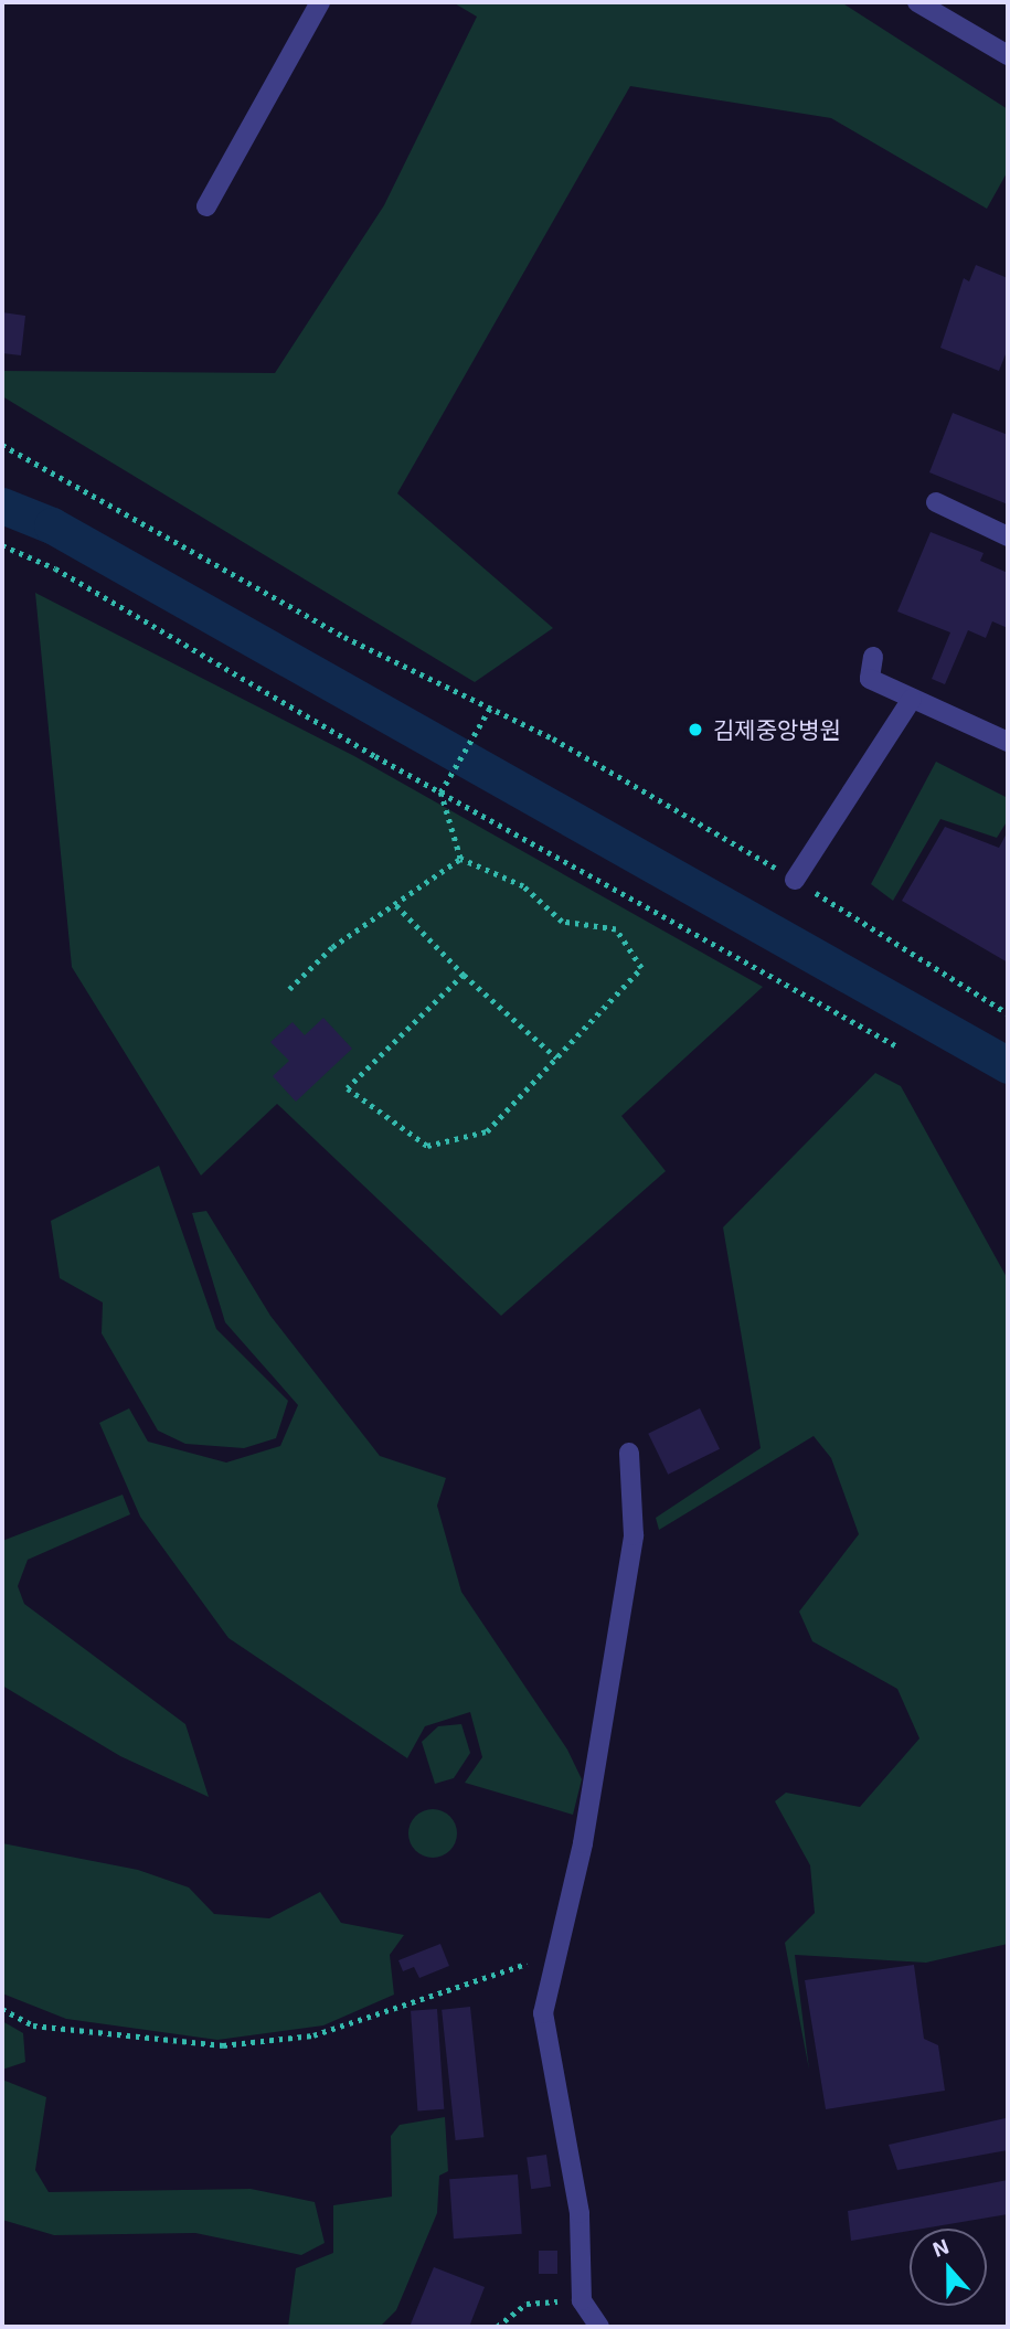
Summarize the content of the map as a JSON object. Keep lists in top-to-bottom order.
{
  "places": ["김제중앙병원"],
  "north": "top"
}
